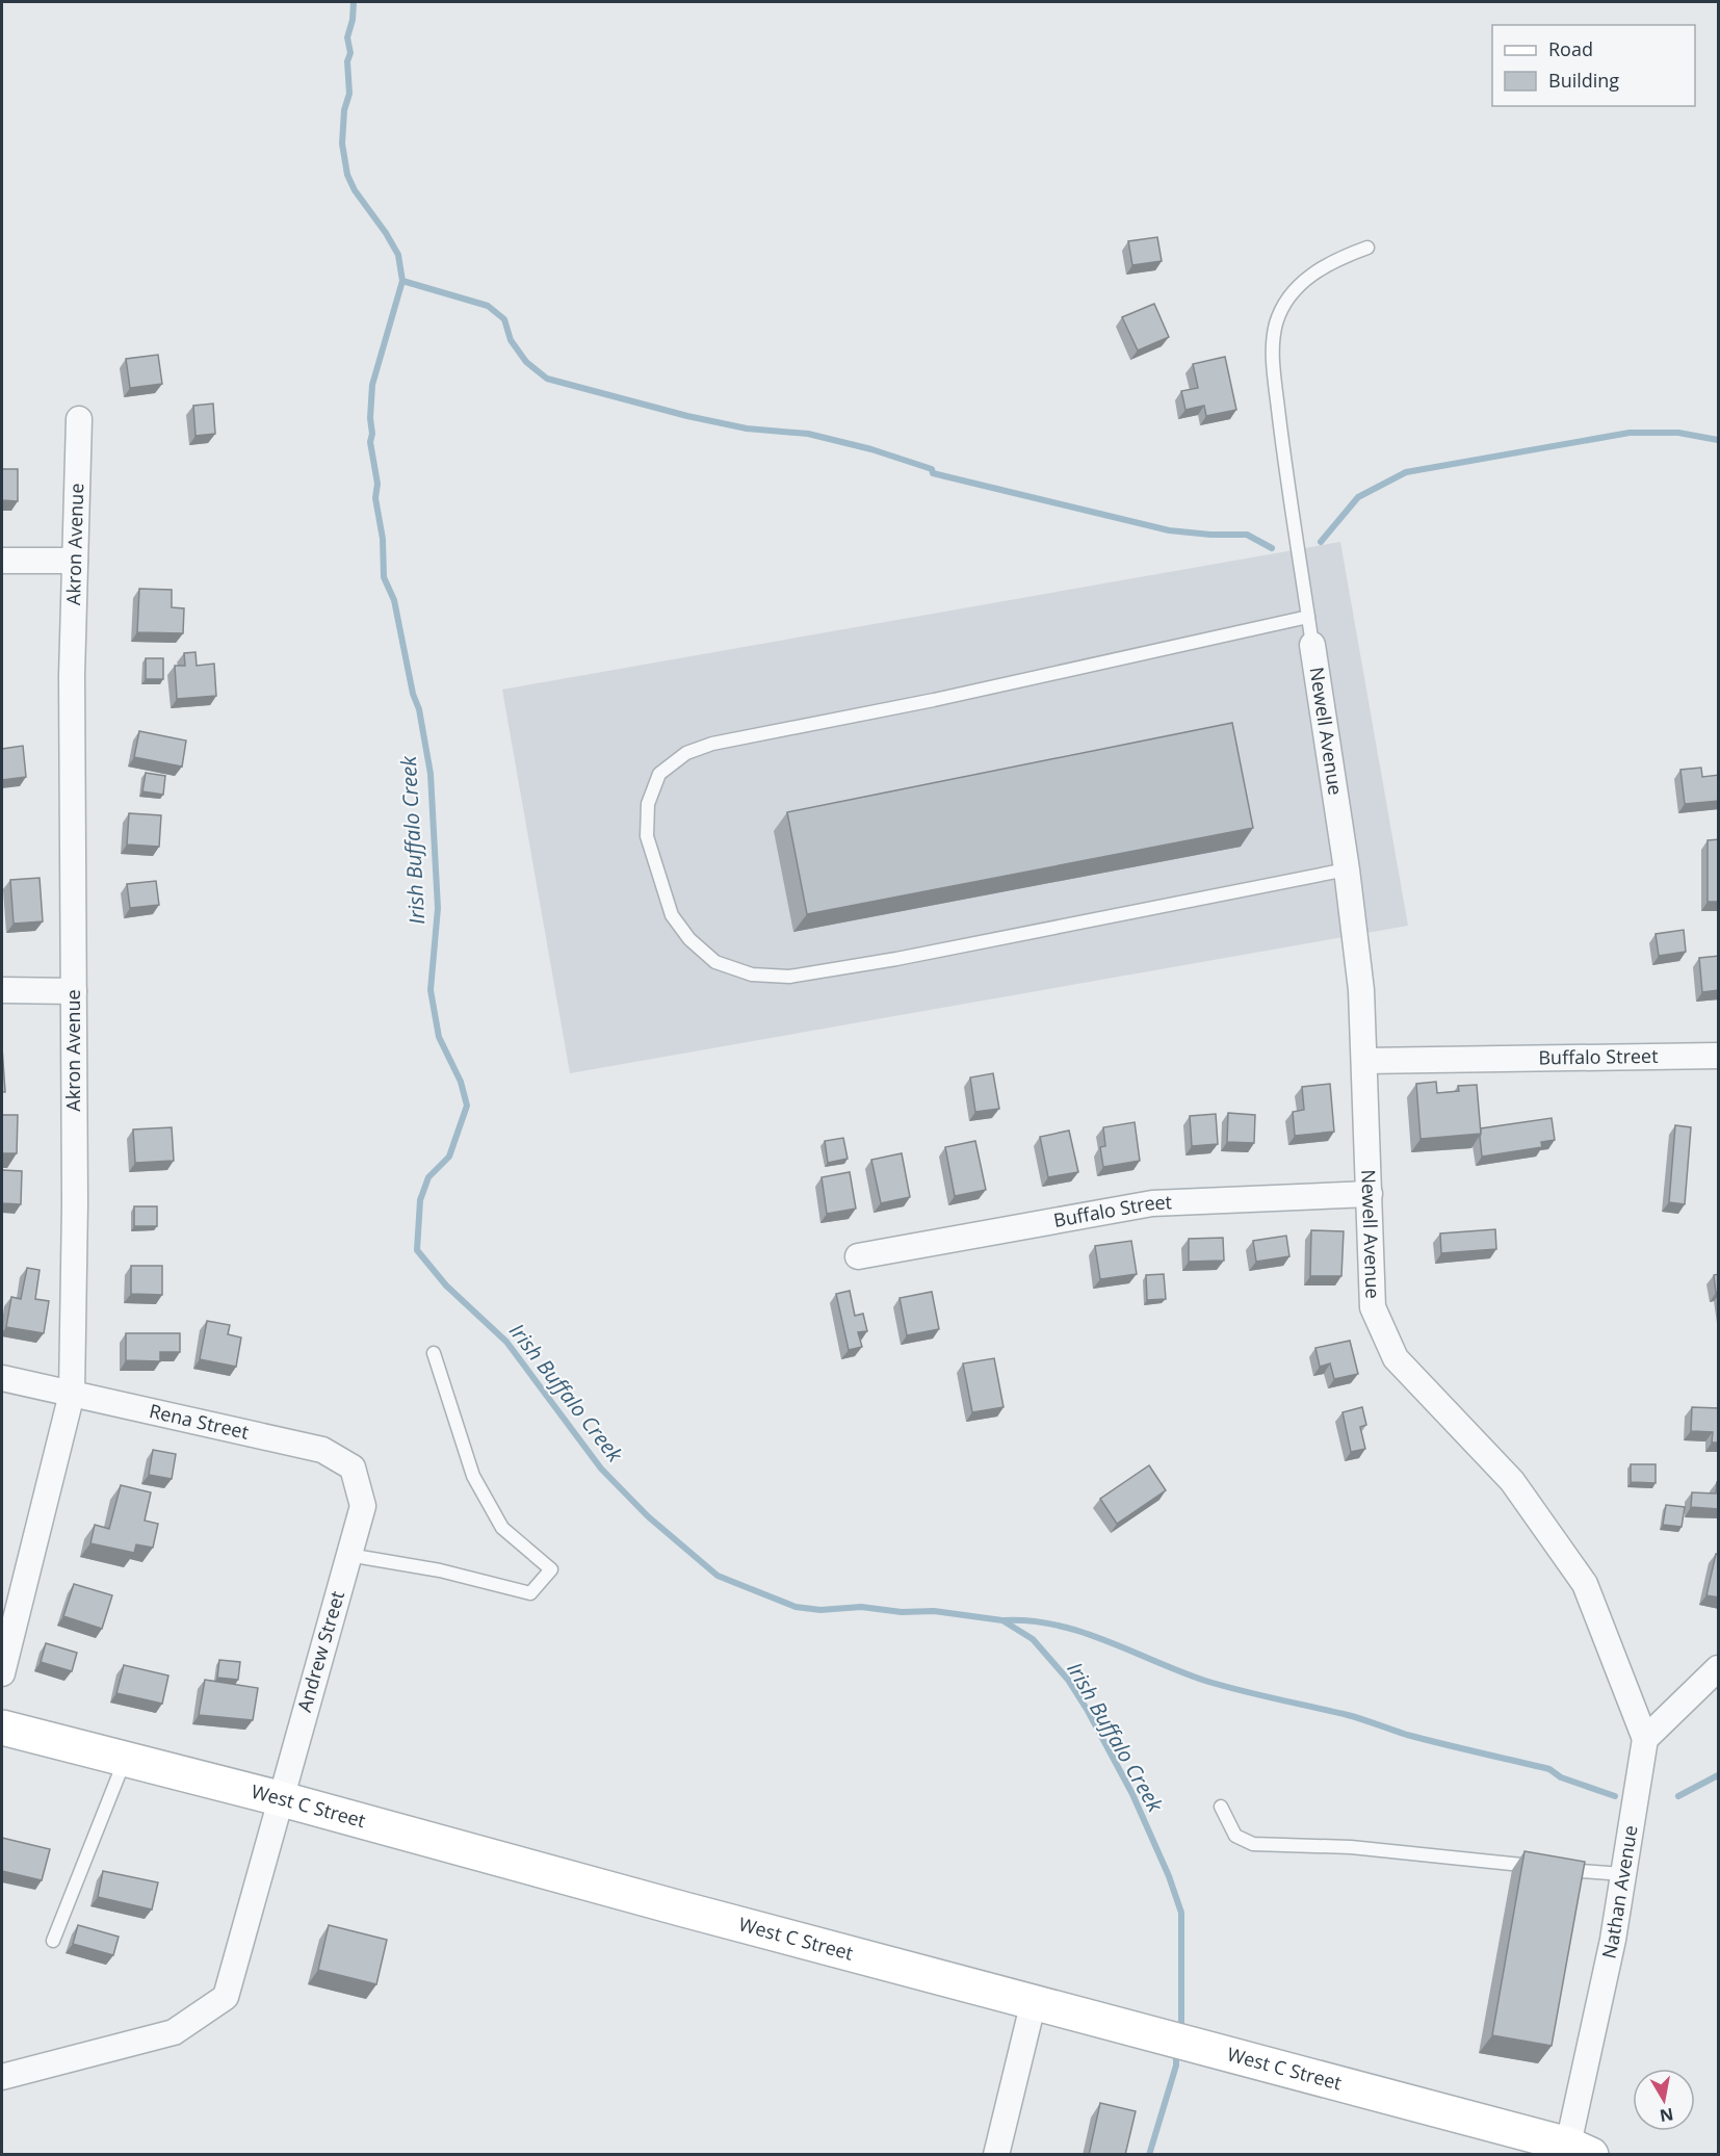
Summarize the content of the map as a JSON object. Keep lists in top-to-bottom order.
{
  "streets": {
    "main road": ["West C Street"],
    "street": [
      "Akron Avenue",
      "Newell Avenue",
      "Buffalo Street",
      "Rena Street",
      "Andrew Street",
      "Nathan Avenue"
    ]
  },
  "crossings": [
    ["Akron Avenue", "Rena Street"],
    ["Newell Avenue", "Buffalo Street"],
    ["Newell Avenue", "Nathan Avenue"],
    ["Rena Street", "Andrew Street"],
    ["Andrew Street", "West C Street"],
    ["West C Street", "Nathan Avenue"]
  ],
  "water": ["Irish Buffalo Creek"],
  "legend": ["Road", "Building"],
  "north": "bottom"
}
